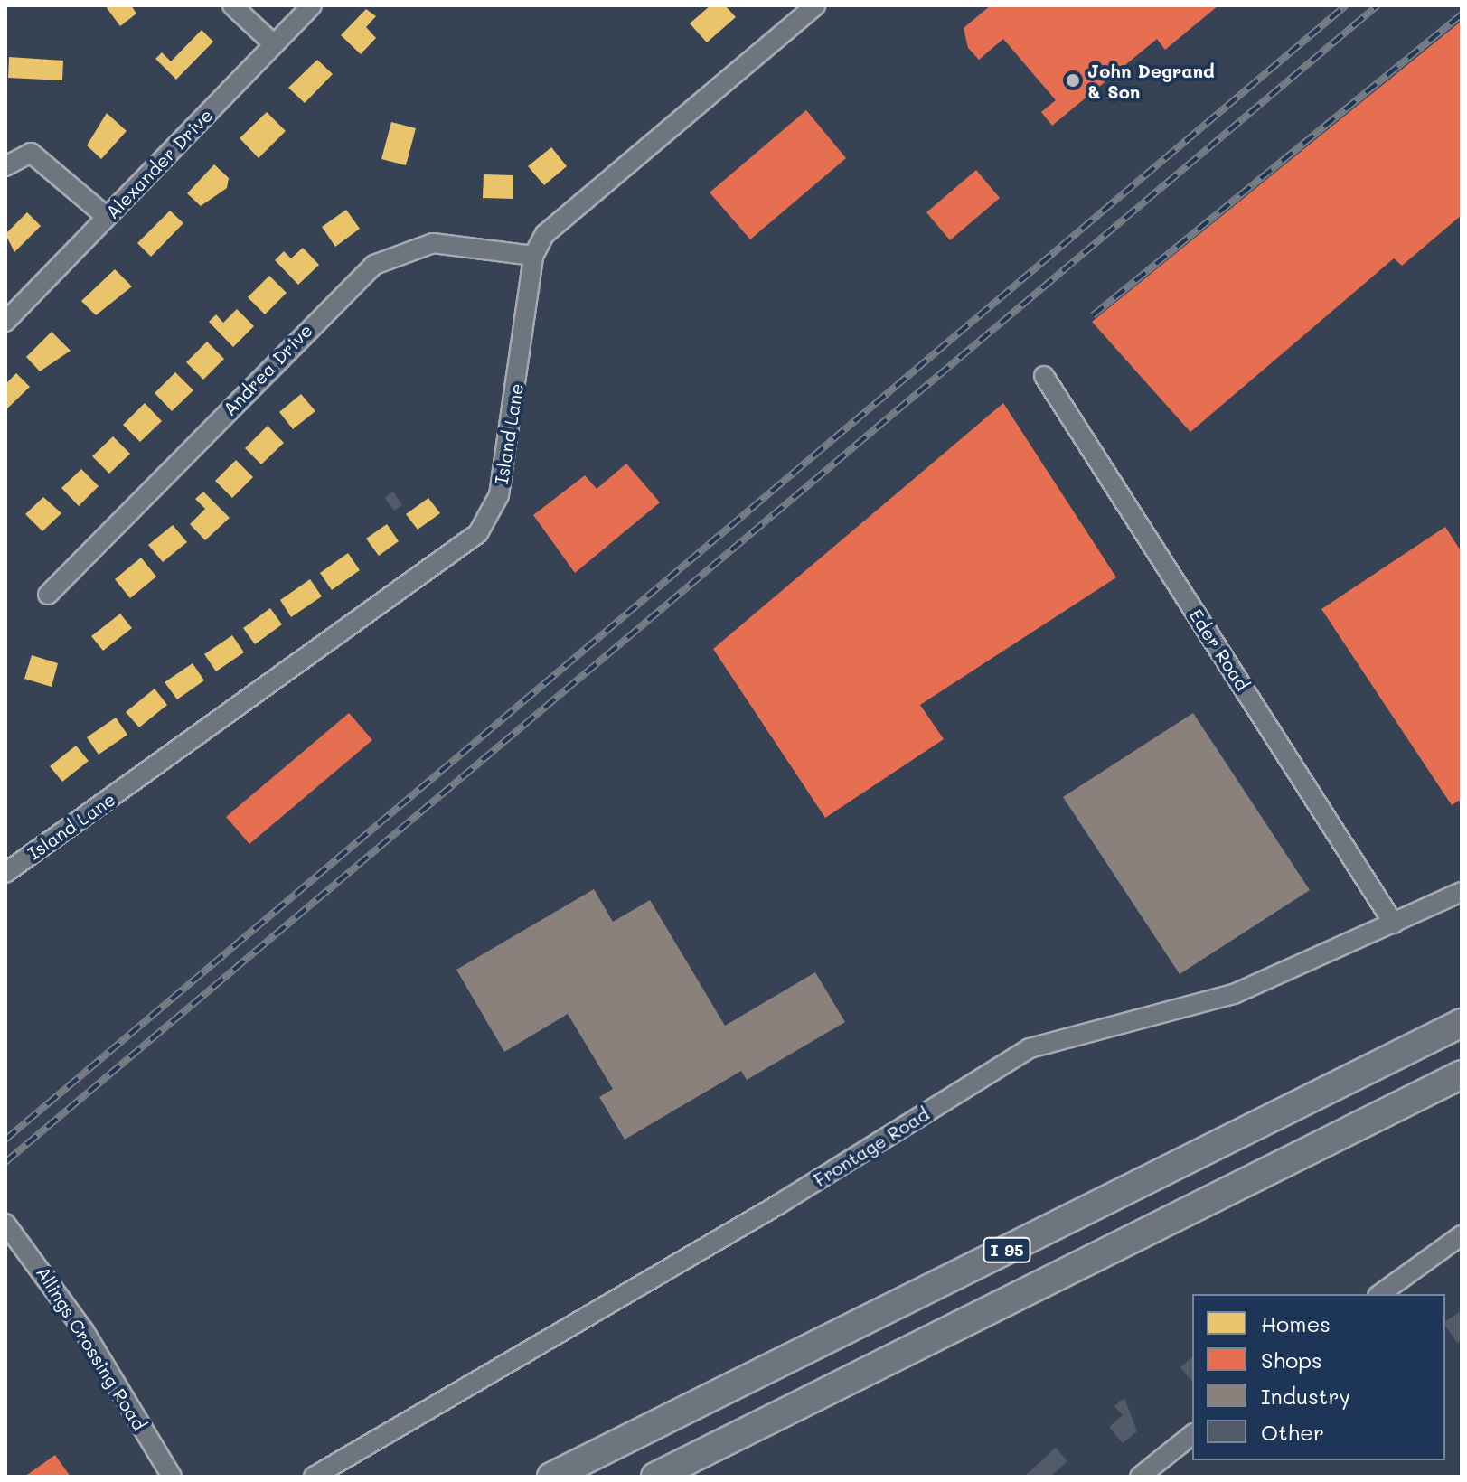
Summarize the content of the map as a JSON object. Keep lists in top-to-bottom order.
{
  "streets": {
    "highway": ["I 95"],
    "street": [
      "Alexander Drive",
      "Andrea Drive",
      "Island Lane",
      "Eder Road",
      "Frontage Road",
      "Allings Crossing Road"
    ]
  },
  "crossings": [
    ["Andrea Drive", "Island Lane"],
    ["Eder Road", "Frontage Road"]
  ],
  "places": ["John Degrand & Son"],
  "legend": [
    "Homes",
    "Shops",
    "Industry",
    "Other"
  ]
}
